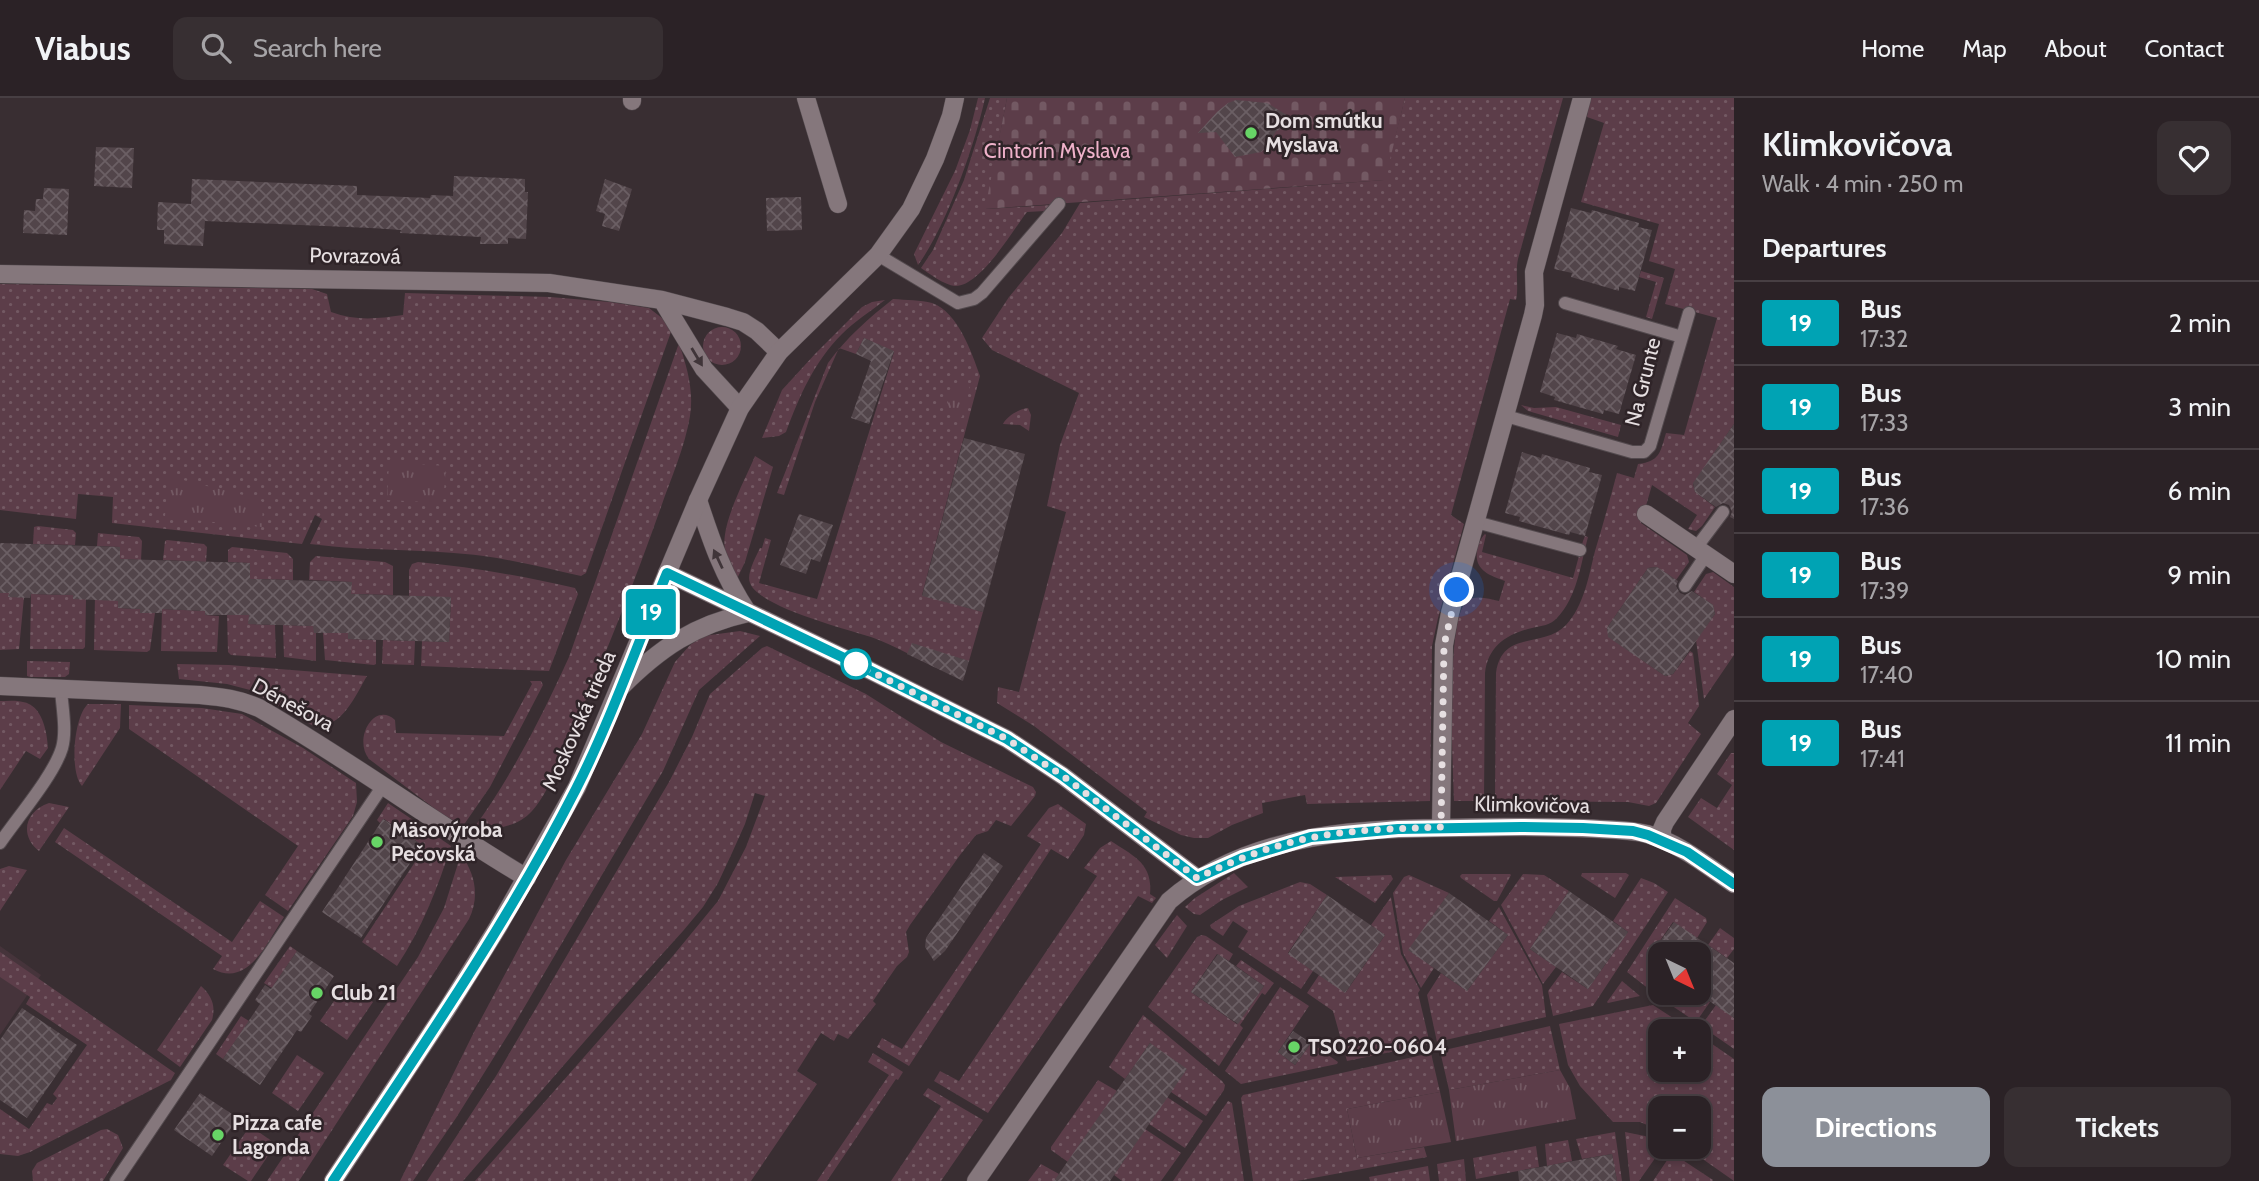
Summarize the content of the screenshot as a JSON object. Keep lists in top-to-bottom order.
{
  "streets": {
    "street": [
      "Povrazová",
      "Dénešova",
      "Moskovská trieda",
      "Klimkovičova"
    ],
    "lane": ["Na Grunte"]
  },
  "crossings": [
    ["Povrazová", "Moskovská trieda"],
    ["Dénešova", "Moskovská trieda"]
  ],
  "parks": ["Cintorín Myslava"],
  "places": [
    "Dom smútku Myslava",
    "Mäsovýroba Pečovská",
    "Club 21",
    "TS0220-0604",
    "Pizza cafe Lagonda"
  ],
  "lines": ["bus line 19"],
  "north": "bottom right",
  "page": {
    "header": "Viabus",
    "search": "Search here",
    "nav": [
      "Home",
      "Map",
      "About",
      "Contact"
    ],
    "on_map": "19",
    "heading": [
      ["Klimkovičova", "Walk · 4 min · 250 m"],
      "Departures"
    ],
    "list": [
      {
        "mark": "19",
        "name": "Bus",
        "note": "17:32",
        "value": "2 min"
      },
      {
        "mark": "19",
        "name": "Bus",
        "note": "17:33",
        "value": "3 min"
      },
      {
        "mark": "19",
        "name": "Bus",
        "note": "17:36",
        "value": "6 min"
      },
      {
        "mark": "19",
        "name": "Bus",
        "note": "17:39",
        "value": "9 min"
      },
      {
        "mark": "19",
        "name": "Bus",
        "note": "17:40",
        "value": "10 min"
      },
      {
        "mark": "19",
        "name": "Bus",
        "note": "17:41",
        "value": "11 min"
      }
    ],
    "map_buttons": ["+", "−"],
    "buttons": ["Directions", "Tickets"]
  }
}
